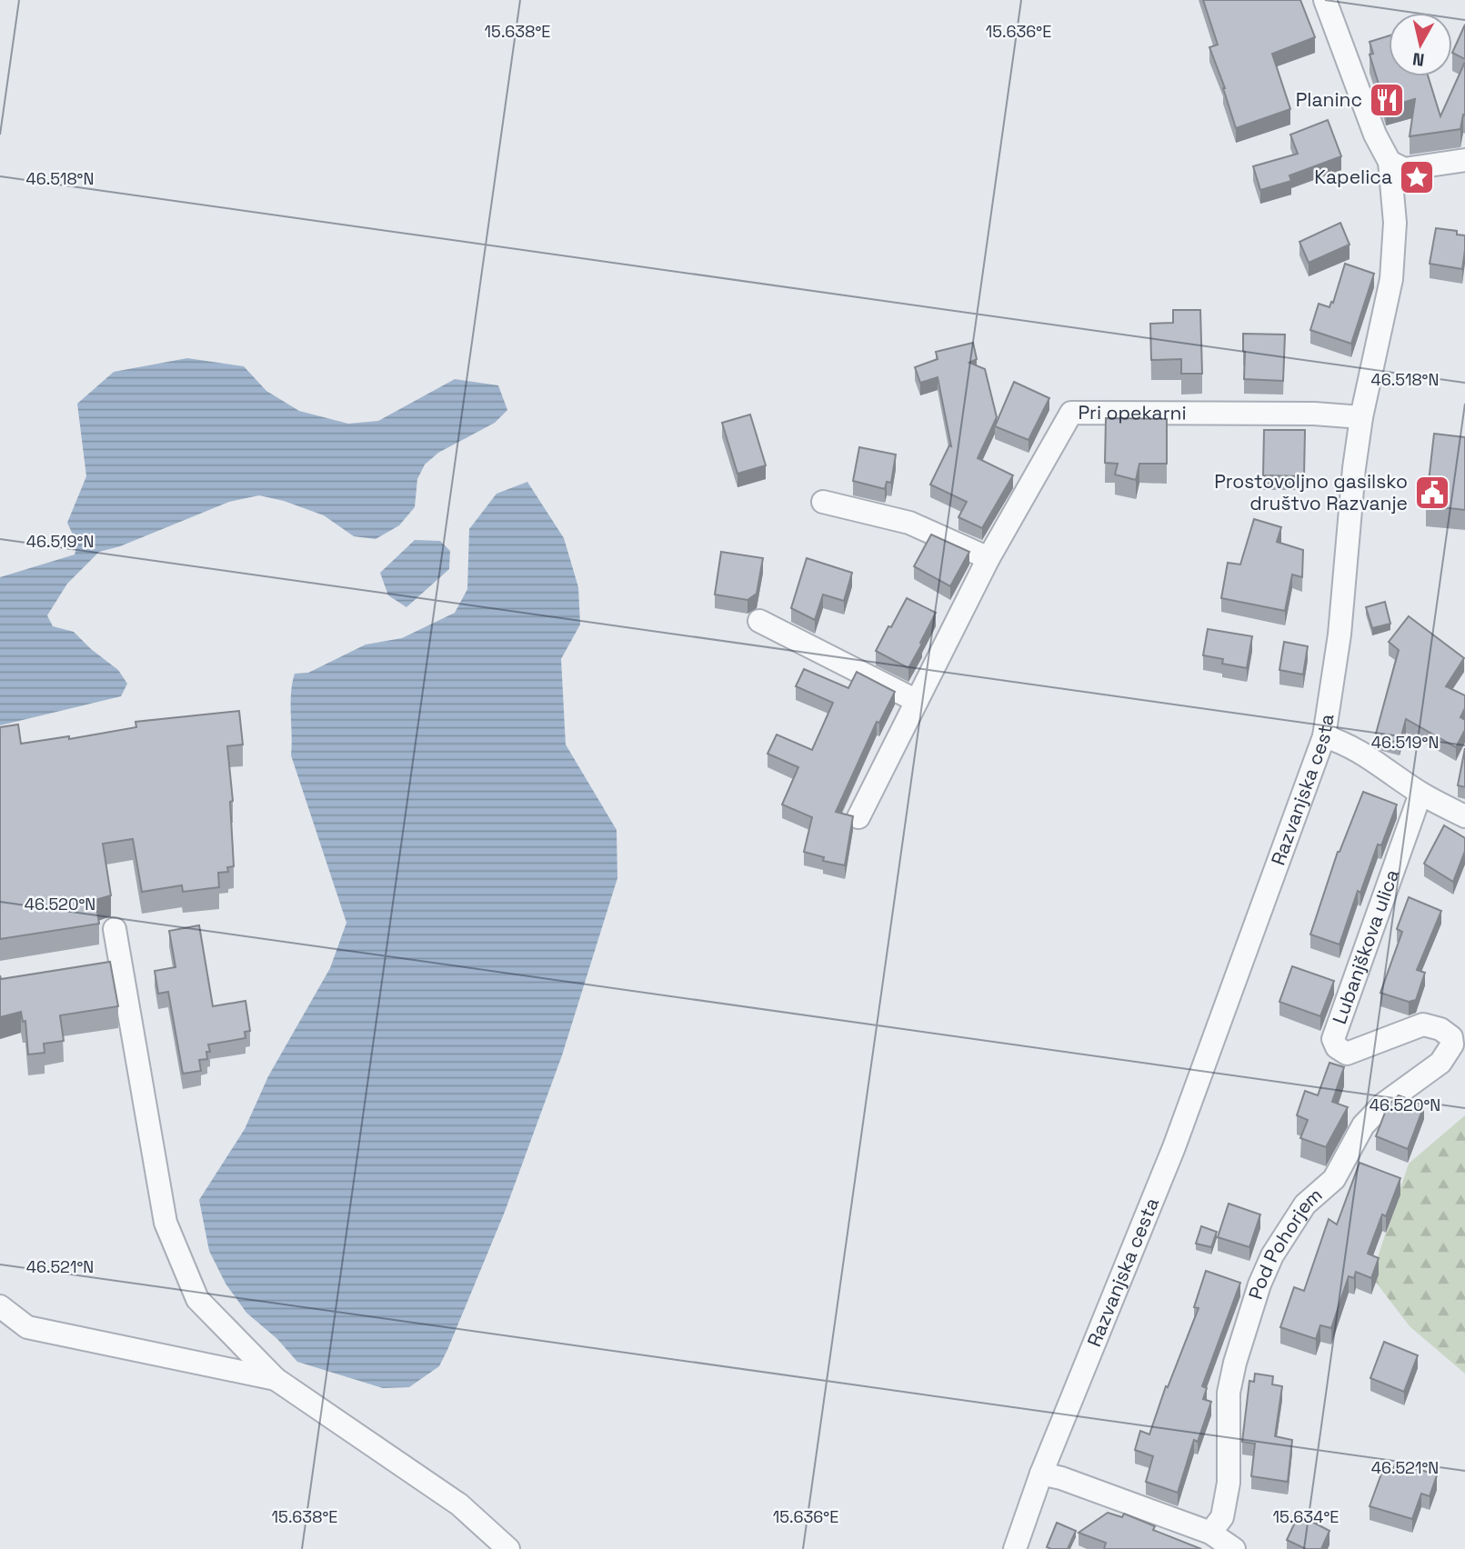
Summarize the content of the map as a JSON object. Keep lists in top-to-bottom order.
{
  "streets": {
    "street": [
      "Pri opekarni",
      "Razvanjska cesta",
      "Lubanjškova ulica",
      "Pod Pohorjem"
    ]
  },
  "crossings": [
    ["Pri opekarni", "Razvanjska cesta"],
    ["Lubanjškova ulica", "Pod Pohorjem"]
  ],
  "places": {
    "restaurant": ["Planinc"],
    "place": ["Kapelica"],
    "public building": ["Prostovoljno gasilsko društvo Razvanje"]
  },
  "north": "bottom",
  "coordinates": [
    "15.638°E",
    "15.636°E",
    "46.518°N",
    "46.519°N",
    "46.520°N",
    "46.521°N",
    "15.634°E"
  ]
}
